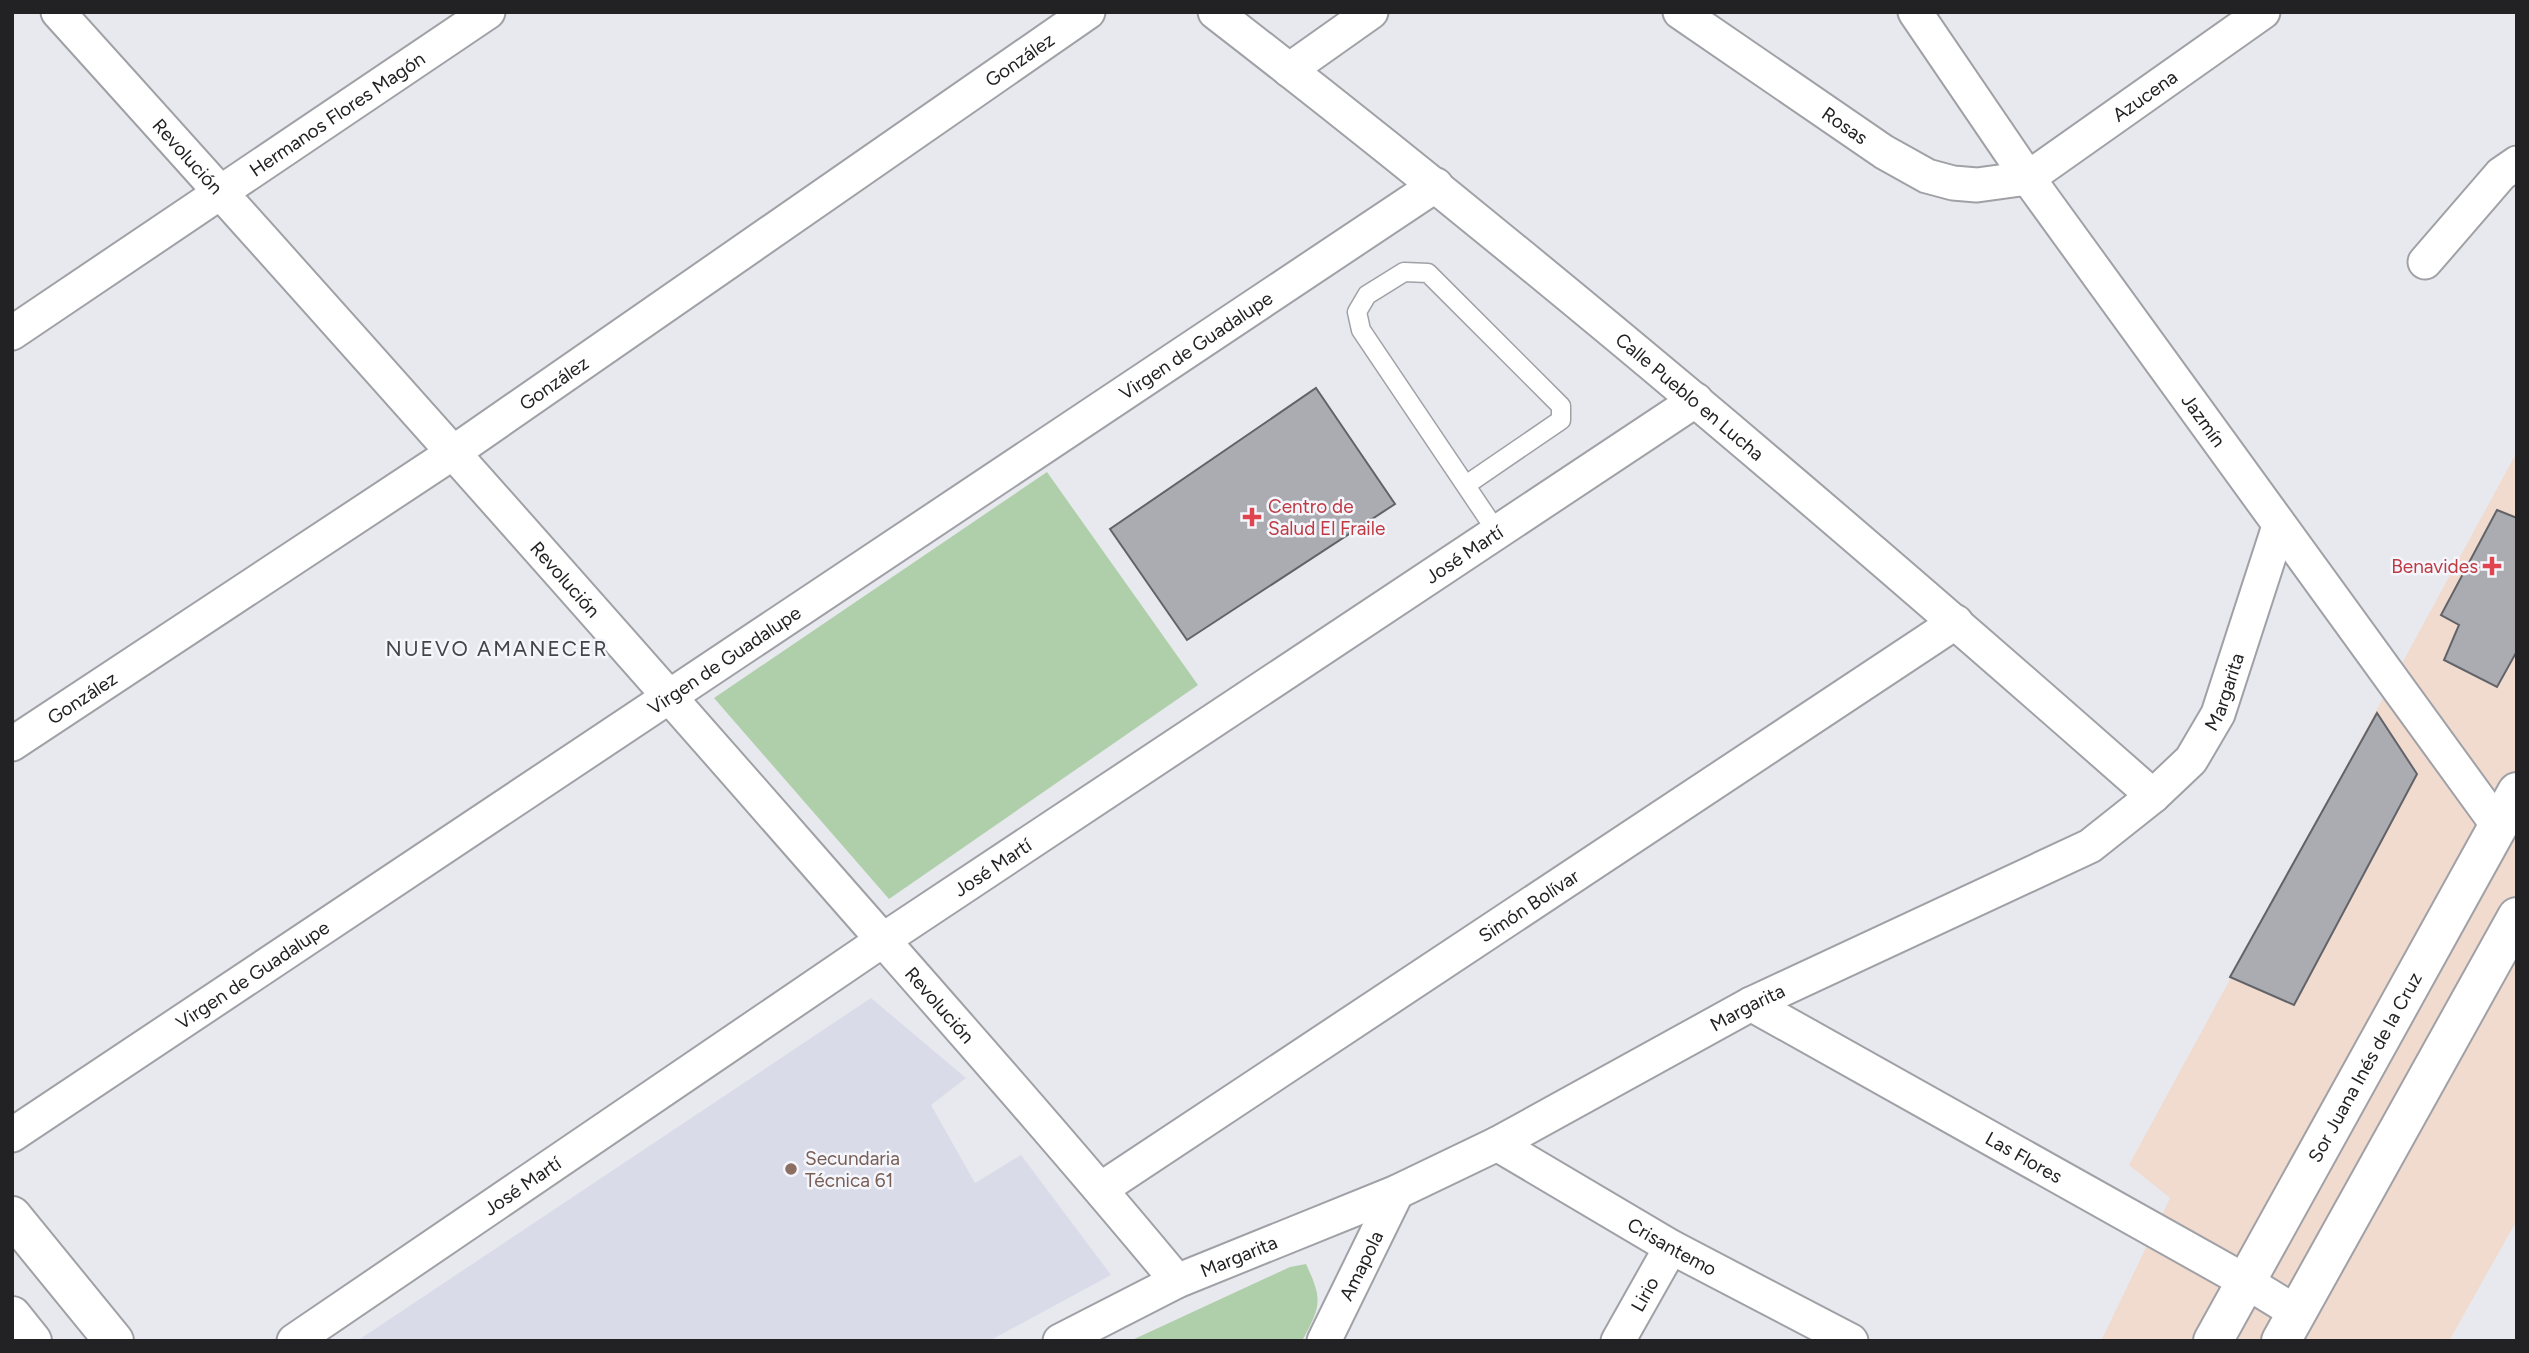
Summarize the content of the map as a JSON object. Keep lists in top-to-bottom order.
{
  "streets": {
    "main road": ["Sor Juana Inés de la Cruz"],
    "street": [
      "González",
      "Azucena",
      "Hermanos Flores Magón",
      "Rosas",
      "Revolución",
      "Virgen de Guadalupe",
      "Calle Pueblo en Lucha",
      "Jazmín",
      "José Martí",
      "Margarita",
      "Simón Bolívar",
      "Las Flores",
      "Crisantemo",
      "Amapola",
      "Lirio"
    ]
  },
  "crossings": [
    ["González", "Revolución"],
    ["Azucena", "Rosas"],
    ["Azucena", "Jazmín"],
    ["Hermanos Flores Magón", "Revolución"],
    ["Rosas", "Jazmín"],
    ["Revolución", "Virgen de Guadalupe"],
    ["Revolución", "José Martí"],
    ["Revolución", "Margarita"],
    ["Revolución", "Simón Bolívar"],
    ["Virgen de Guadalupe", "Calle Pueblo en Lucha"],
    ["Calle Pueblo en Lucha", "José Martí"],
    ["Calle Pueblo en Lucha", "Margarita"],
    ["Calle Pueblo en Lucha", "Simón Bolívar"],
    ["Jazmín", "Margarita"],
    ["Jazmín", "Sor Juana Inés de la Cruz"],
    ["Margarita", "Las Flores"],
    ["Margarita", "Crisantemo"],
    ["Margarita", "Amapola"],
    ["Sor Juana Inés de la Cruz", "Las Flores"],
    ["Crisantemo", "Lirio"]
  ],
  "districts": ["NUEVO AMANECER"],
  "places": {
    "health": ["Centro de Salud El Fraile", "Benavides"],
    "other": ["Secundaria Técnica 61"]
  }
}
